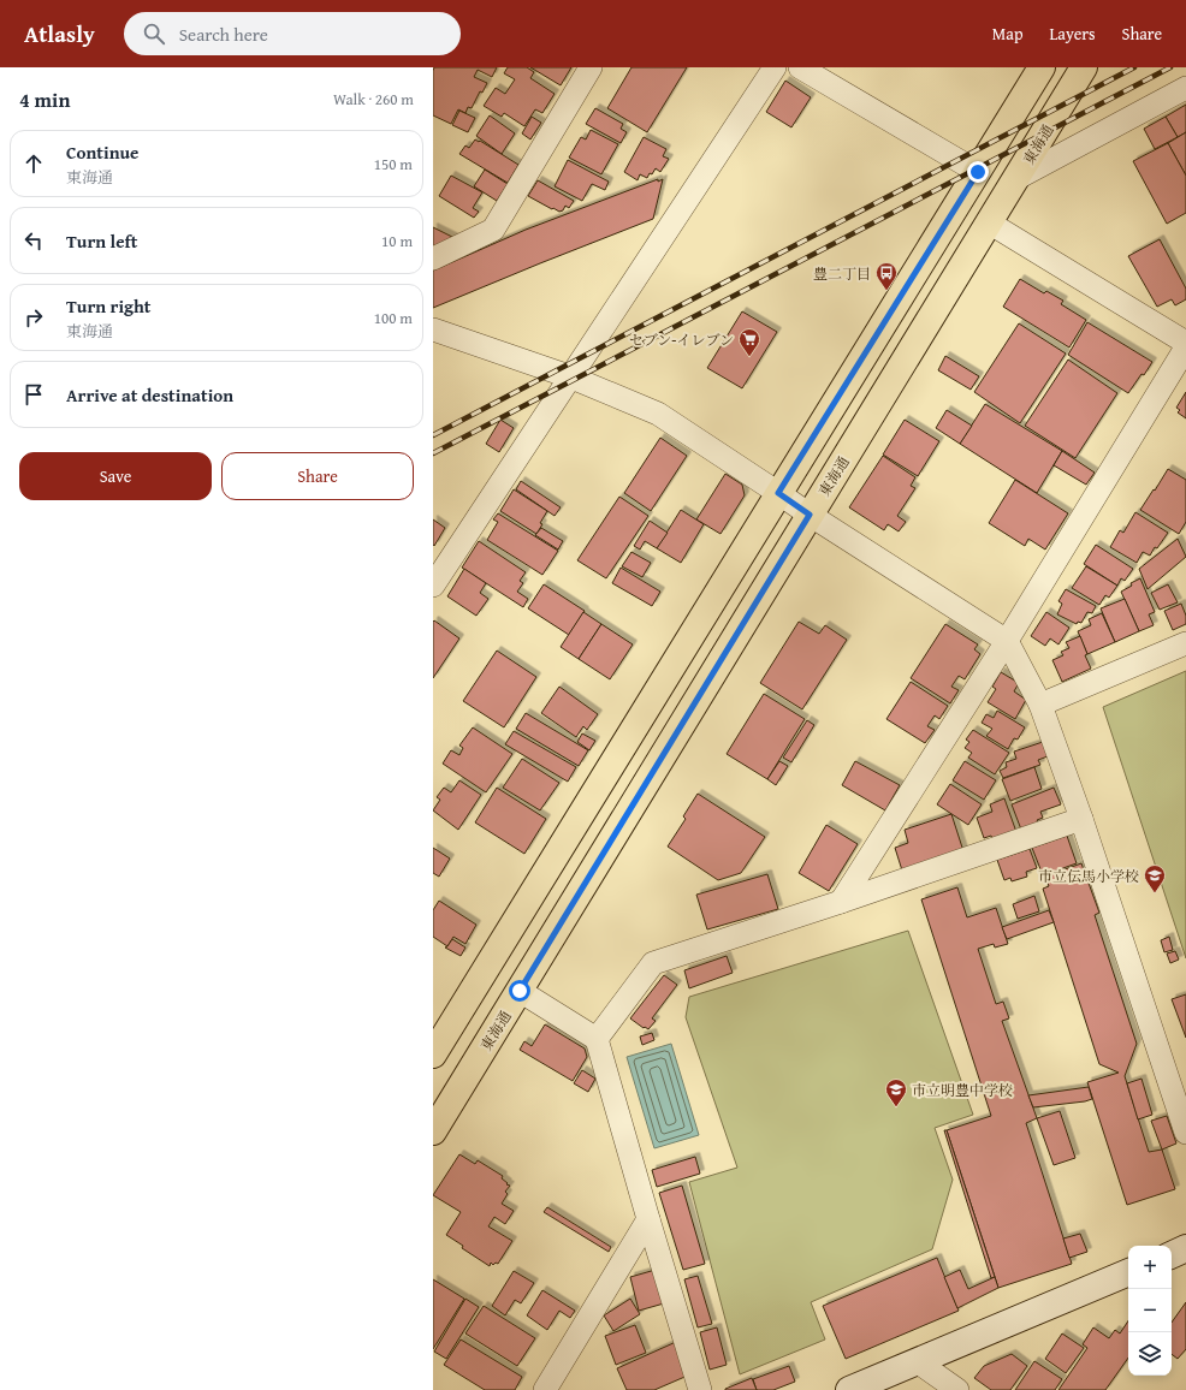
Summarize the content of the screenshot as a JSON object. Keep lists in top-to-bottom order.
{
  "streets": {
    "main road": ["東海通"]
  },
  "places": {
    "bus stop": ["豊二丁目"],
    "supermarket": ["セブン-イレブン"],
    "school or university": ["市立伝馬小学校", "市立明豊中学校"]
  },
  "page": {
    "header": "Atlasly",
    "search": "Search here",
    "nav": ["Map", "Layers", "Share"],
    "heading": ["4 min", "Walk · 260 m"],
    "list": [
      ["Continue", "東海通", "150 m"],
      ["Turn left", "10 m"],
      ["Turn right", "東海通", "100 m"],
      "Arrive at destination"
    ],
    "buttons": ["Save", "Share"],
    "map_buttons": ["+", "−"]
  }
}
